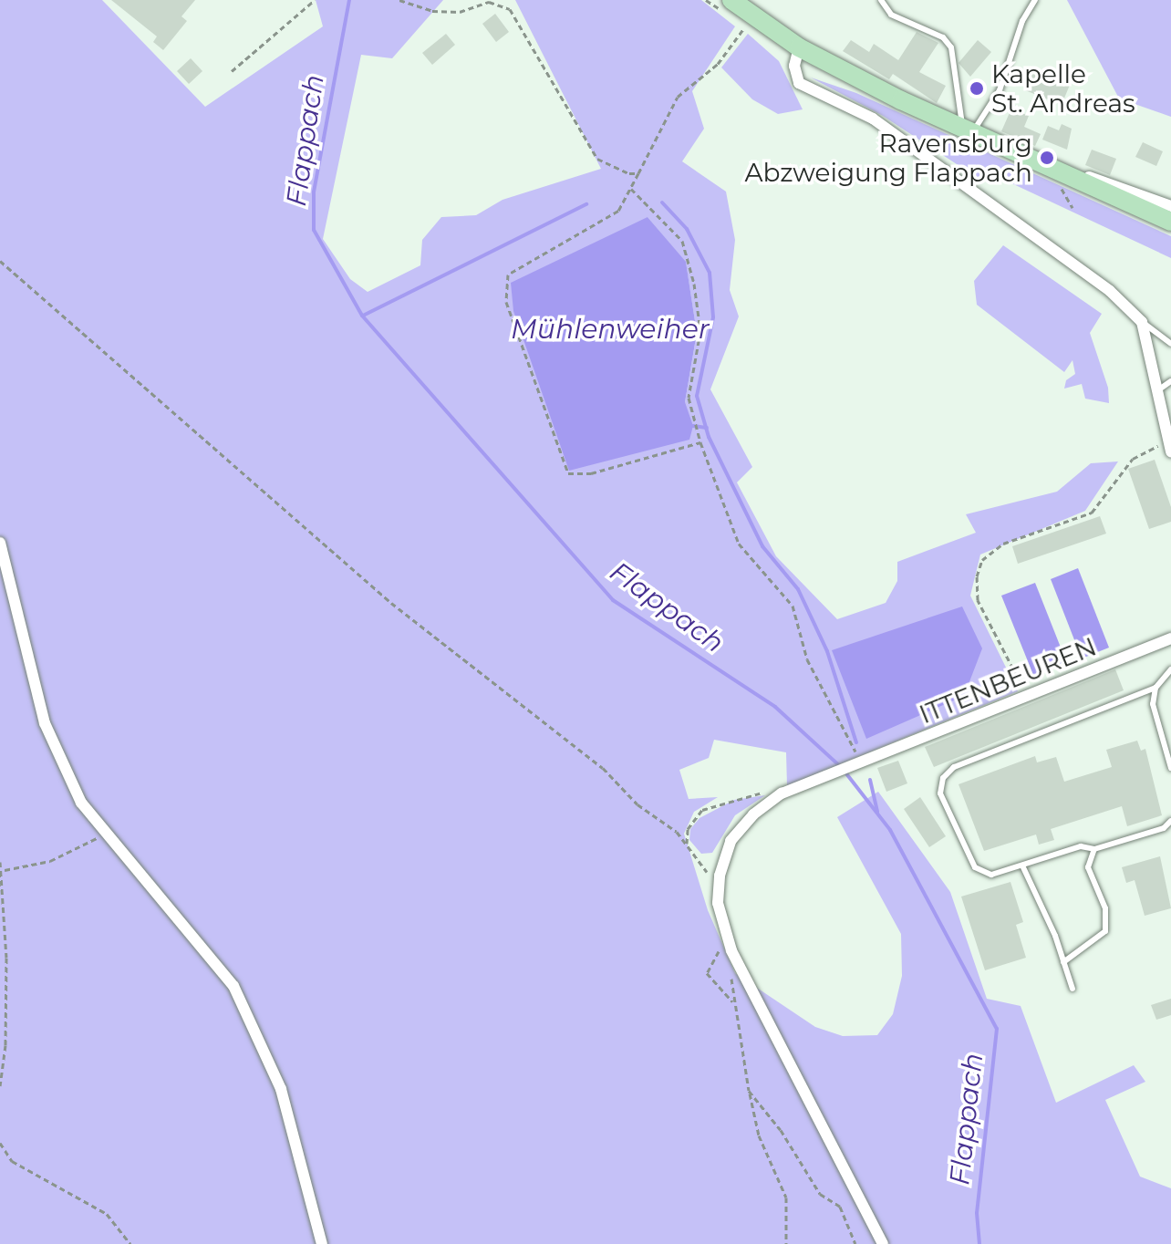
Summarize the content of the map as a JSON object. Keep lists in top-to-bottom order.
{
  "streets": {
    "street": ["ITTENBEUREN"]
  },
  "water": ["Flappach", "Mühlenweiher"],
  "places": ["Kapelle St. Andreas", "Ravensburg Abzweigung Flappach"]
}
